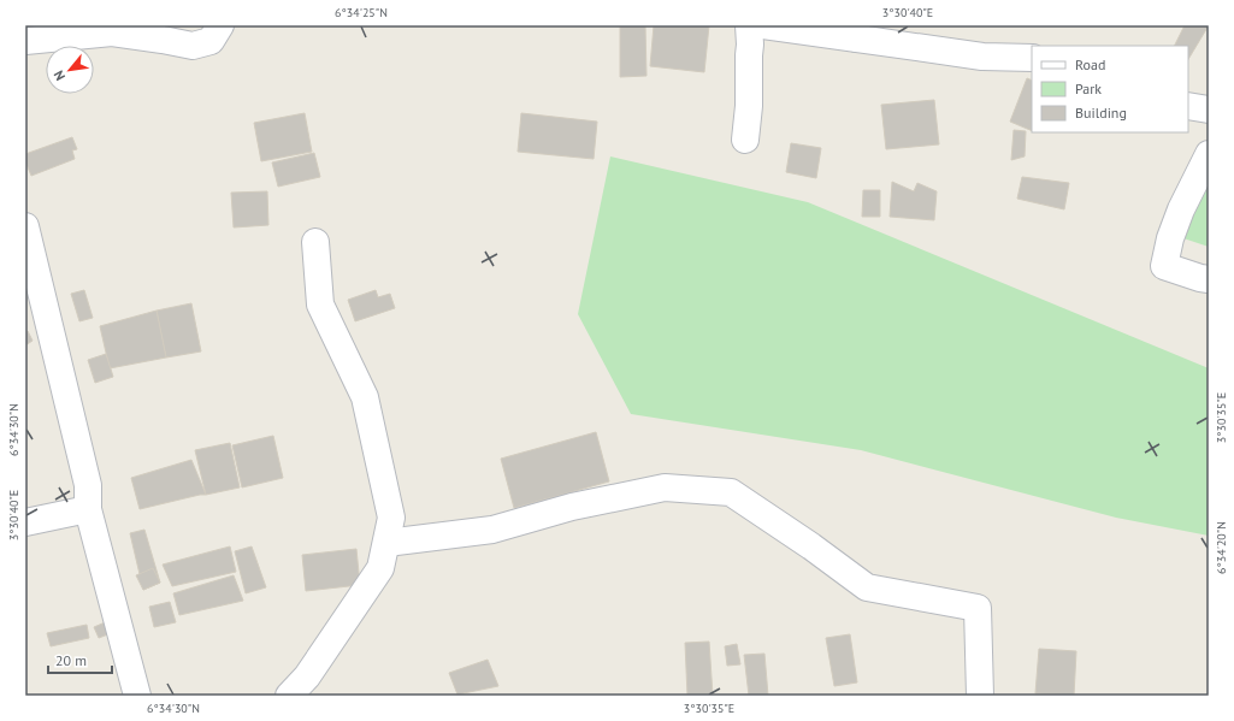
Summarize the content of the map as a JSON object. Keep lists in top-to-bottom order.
{
  "legend": ["Road", "Park", "Building"],
  "scale_bar": "20 m",
  "north": "bottom left",
  "coordinates": [
    "6°34'25\"N",
    "3°30'40\"E",
    "3°30'35\"E",
    "6°34'30\"N",
    "6°34'20\"N"
  ]
}
